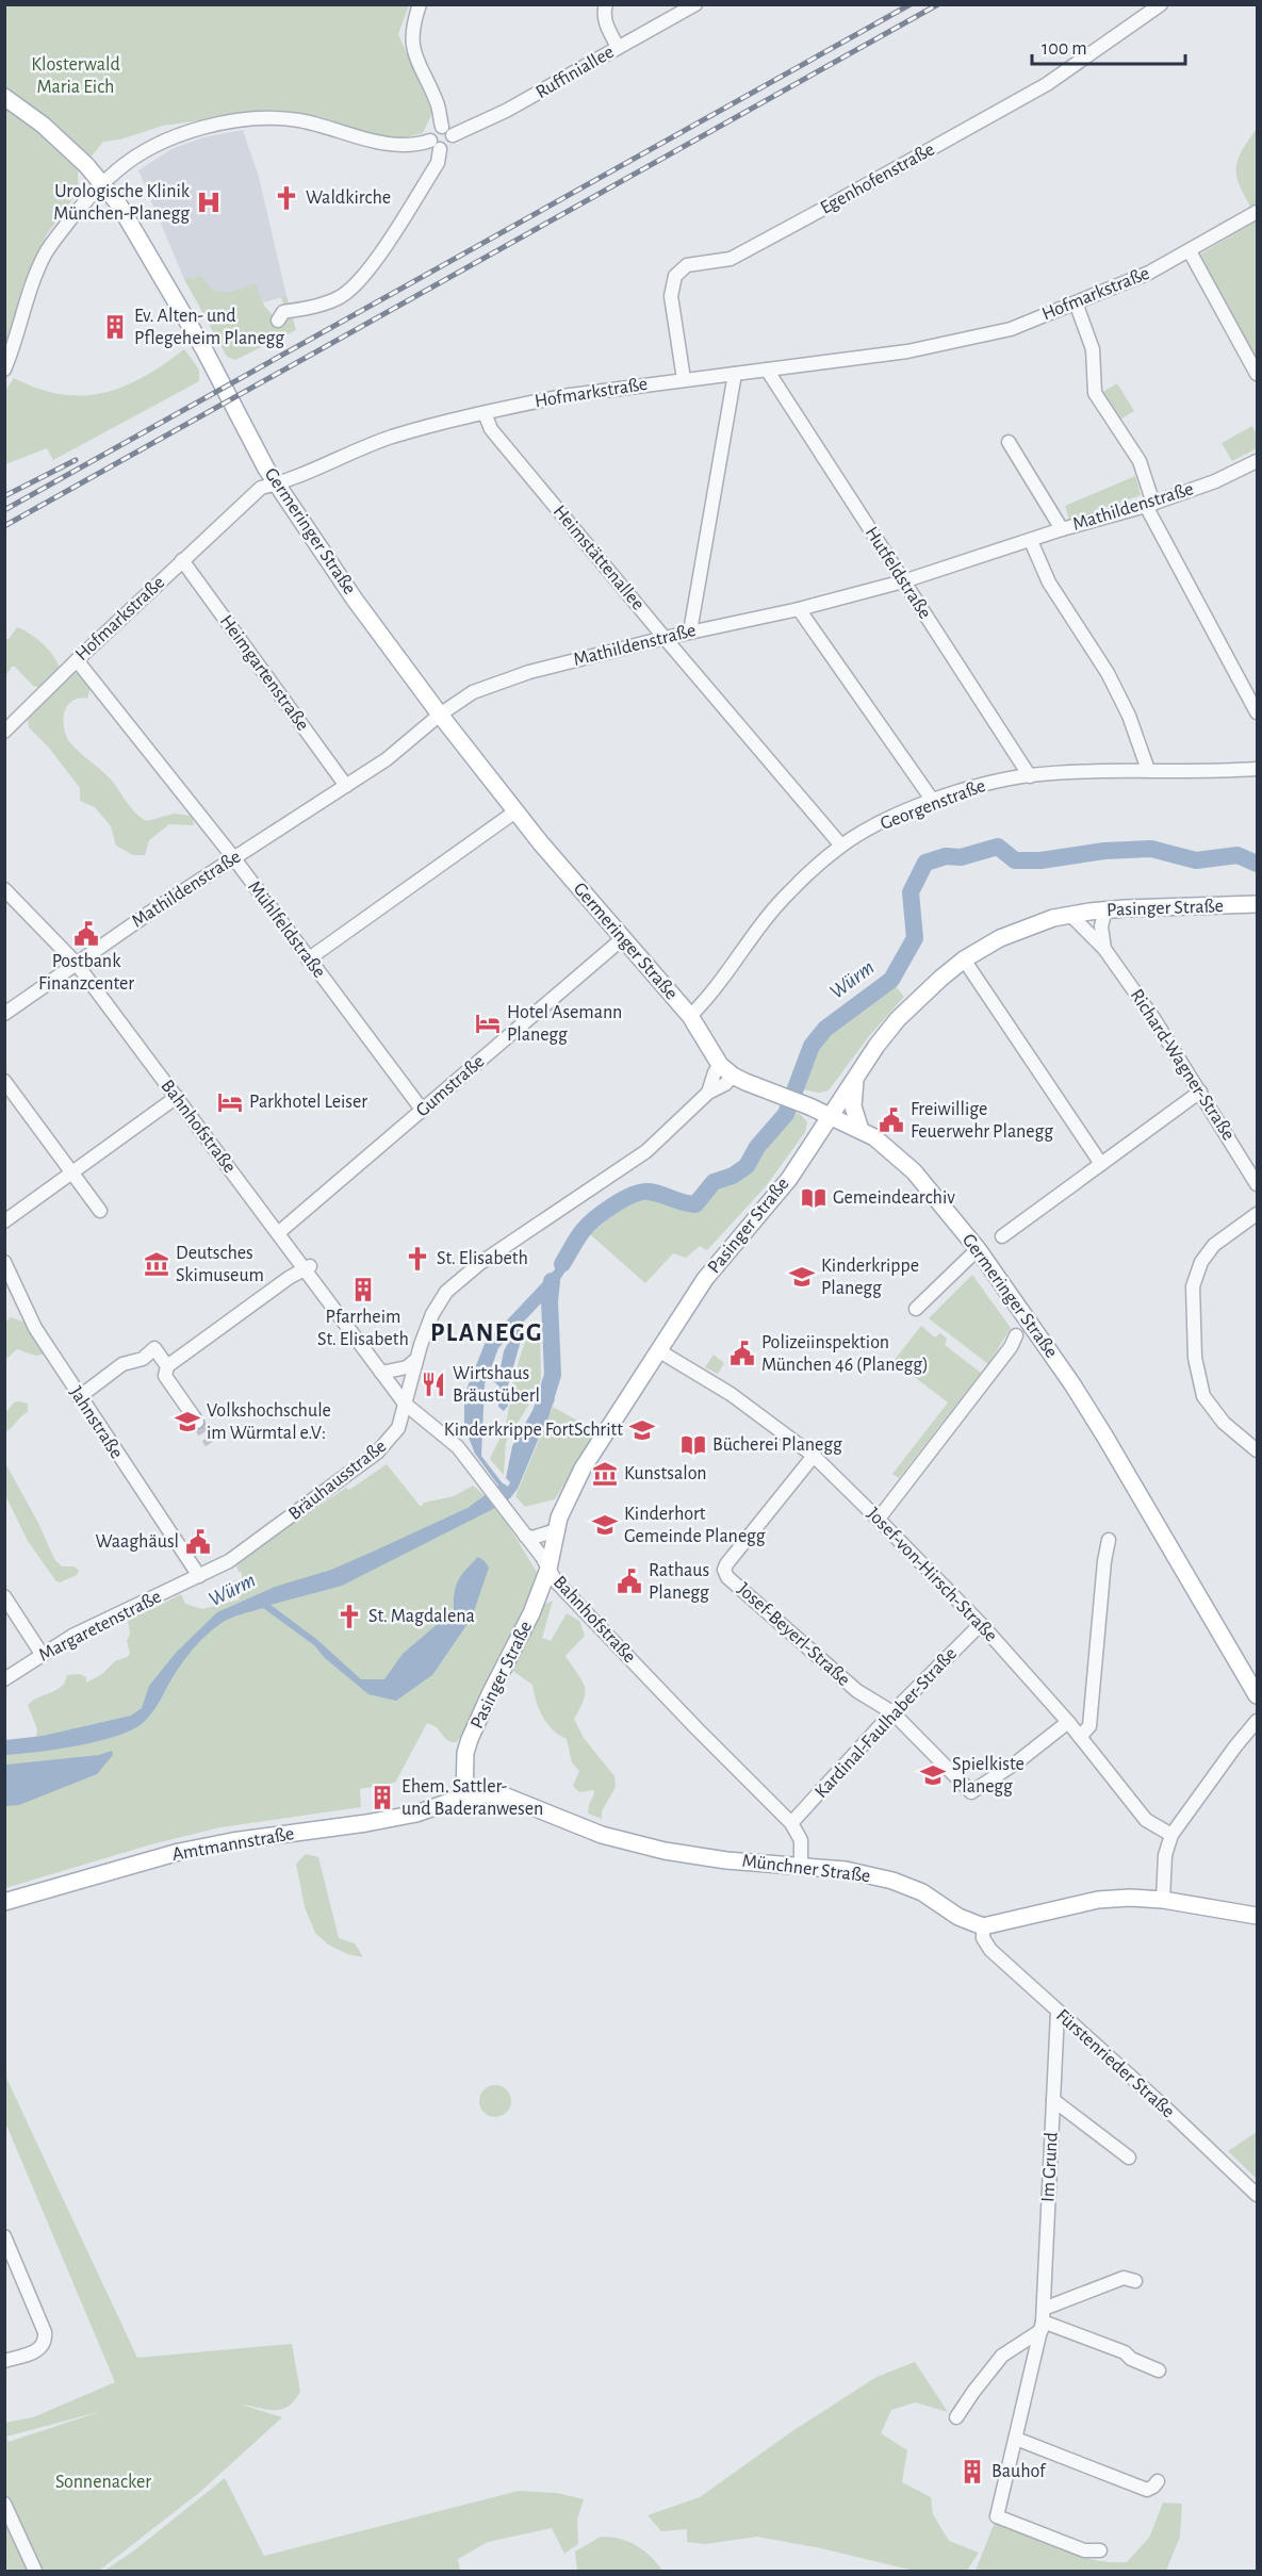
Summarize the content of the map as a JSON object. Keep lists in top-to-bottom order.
{
  "streets": {
    "main road": [
      "Germeringer Straße",
      "Pasinger Straße",
      "Amtmannstraße",
      "Münchner Straße"
    ],
    "street": [
      "Ruffiniallee",
      "Egenhofenstraße",
      "Hofmarkstraße",
      "Mathildenstraße",
      "Heimstättenallee",
      "Hutfeldstraße",
      "Heimgartenstraße",
      "Georgenstraße",
      "Mühlfeldstraße",
      "Richard-Wagner-Straße",
      "Gumstraße",
      "Bahnhofstraße",
      "Jahnstraße",
      "Bräuhausstraße",
      "Josef-von-Hirsch-Straße",
      "Margaretenstraße",
      "Josef-Beyerl-Straße",
      "Kardinal-Faulhaber-Straße",
      "Fürstenrieder Straße",
      "Im Grund"
    ]
  },
  "crossings": [
    ["Egenhofenstraße", "Hofmarkstraße"],
    ["Hofmarkstraße", "Germeringer Straße"],
    ["Hofmarkstraße", "Heimstättenallee"],
    ["Hofmarkstraße", "Hutfeldstraße"],
    ["Hofmarkstraße", "Heimgartenstraße"],
    ["Hofmarkstraße", "Mühlfeldstraße"],
    ["Mathildenstraße", "Germeringer Straße"],
    ["Mathildenstraße", "Heimstättenallee"],
    ["Mathildenstraße", "Hutfeldstraße"],
    ["Mathildenstraße", "Heimgartenstraße"],
    ["Mathildenstraße", "Mühlfeldstraße"],
    ["Mathildenstraße", "Bahnhofstraße"],
    ["Germeringer Straße", "Georgenstraße"],
    ["Germeringer Straße", "Pasinger Straße"],
    ["Germeringer Straße", "Gumstraße"],
    ["Germeringer Straße", "Bräuhausstraße"],
    ["Heimstättenallee", "Georgenstraße"],
    ["Hutfeldstraße", "Georgenstraße"],
    ["Pasinger Straße", "Richard-Wagner-Straße"],
    ["Pasinger Straße", "Bahnhofstraße"],
    ["Pasinger Straße", "Josef-von-Hirsch-Straße"],
    ["Pasinger Straße", "Amtmannstraße"],
    ["Pasinger Straße", "Münchner Straße"],
    ["Mühlfeldstraße", "Gumstraße"],
    ["Gumstraße", "Bahnhofstraße"],
    ["Bahnhofstraße", "Bräuhausstraße"],
    ["Bahnhofstraße", "Kardinal-Faulhaber-Straße"],
    ["Bahnhofstraße", "Münchner Straße"],
    ["Jahnstraße", "Bräuhausstraße"],
    ["Jahnstraße", "Margaretenstraße"],
    ["Bräuhausstraße", "Margaretenstraße"],
    ["Josef-von-Hirsch-Straße", "Josef-Beyerl-Straße"],
    ["Josef-von-Hirsch-Straße", "Kardinal-Faulhaber-Straße"],
    ["Josef-Beyerl-Straße", "Kardinal-Faulhaber-Straße"],
    ["Amtmannstraße", "Münchner Straße"],
    ["Münchner Straße", "Fürstenrieder Straße"],
    ["Fürstenrieder Straße", "Im Grund"]
  ],
  "districts": ["PLANEGG"],
  "water": ["Würm"],
  "parks": ["Klosterwald Maria Eich", "Sonnenacker"],
  "places": {
    "church": ["Waldkirche", "St. Elisabeth", "St. Magdalena"],
    "hospital": ["Urologische Klinik München-Planegg"],
    "building": [
      "Ev. Alten- und Pflegeheim Planegg",
      "Pfarrheim St. Elisabeth",
      "Ehem. Sattler- und Baderanwesen",
      "Bauhof"
    ],
    "public building": [
      "Postbank Finanzcenter",
      "Freiwillige Feuerwehr Planegg",
      "Polizeiinspektion München 46 (Planegg)",
      "Waaghäusl",
      "Rathaus Planegg"
    ],
    "hotel": ["Hotel Asemann Planegg", "Parkhotel Leiser"],
    "library": ["Gemeindearchiv", "Bücherei Planegg"],
    "museum": ["Deutsches Skimuseum", "Kunstsalon"],
    "school or university": [
      "Kinderkrippe Planegg",
      "Volkshochschule im Würmtal e.V:",
      "Kinderkrippe FortSchritt",
      "Kinderhort Gemeinde Planegg",
      "Spielkiste Planegg"
    ],
    "restaurant": ["Wirtshaus Bräustüberl"]
  },
  "scale_bar": "100 m"
}
